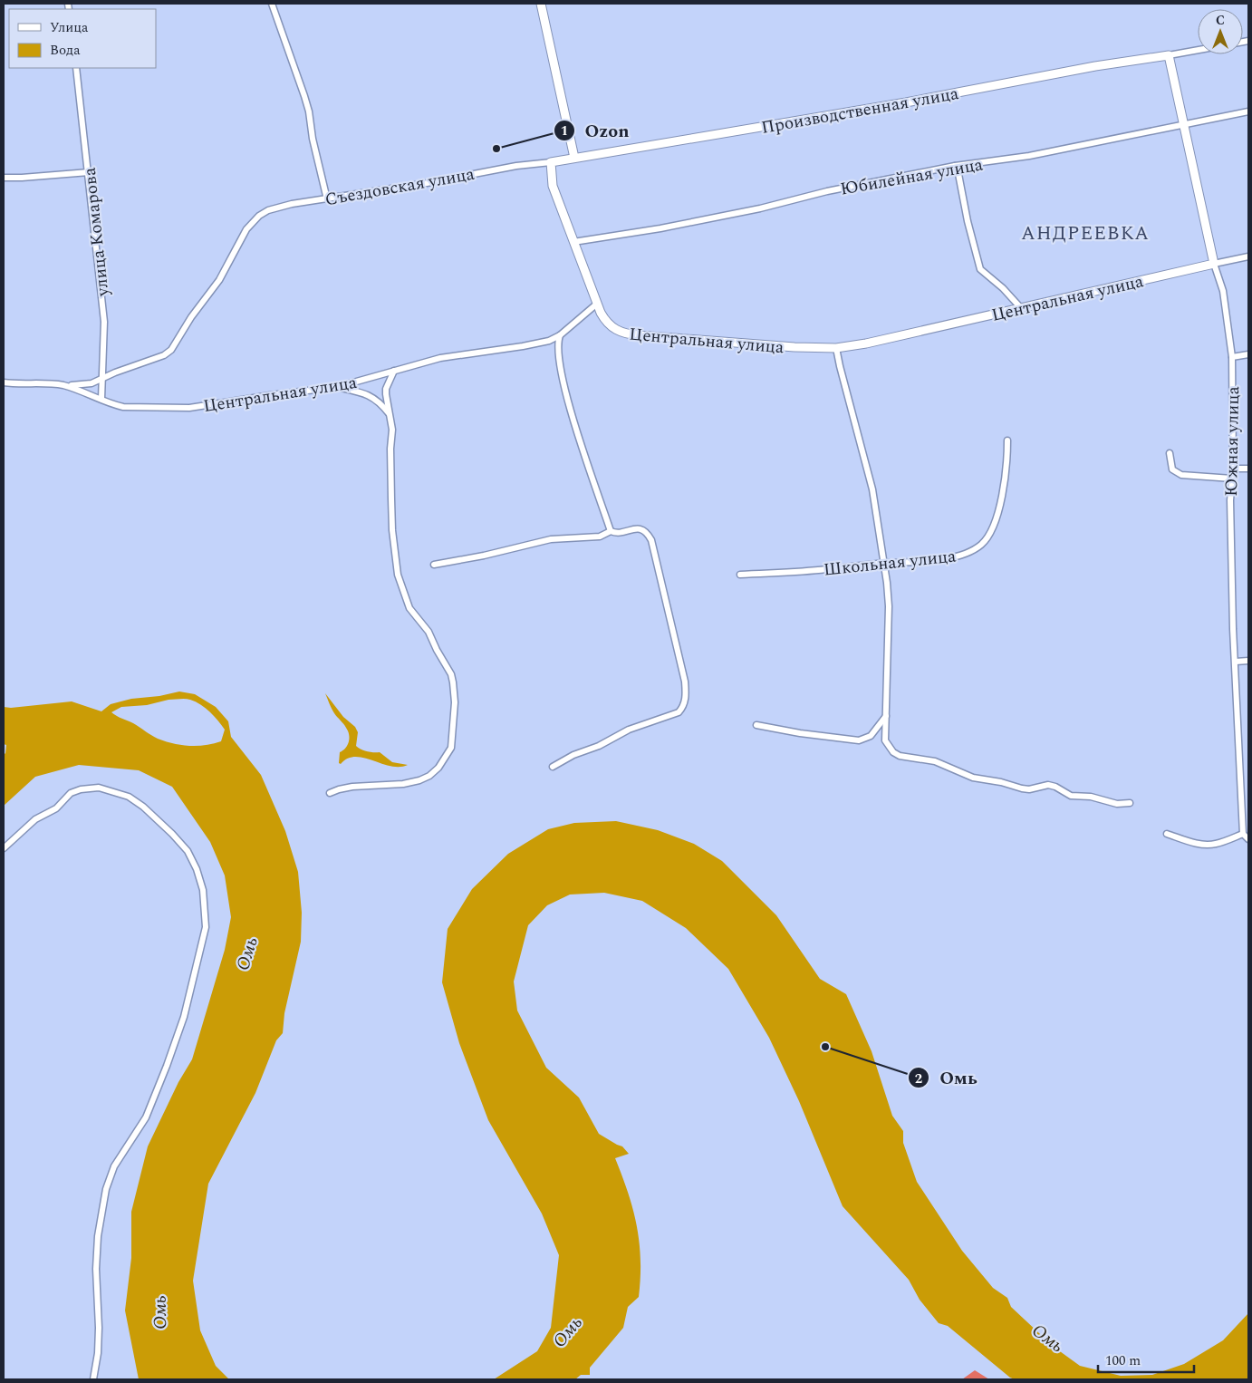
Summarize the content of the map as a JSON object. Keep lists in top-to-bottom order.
{
  "streets": {
    "street": [
      "Производственная улица",
      "Юбилейная улица",
      "Съездовская улица",
      "улица Комарова",
      "Центральная улица",
      "Южная улица",
      "Школьная улица"
    ]
  },
  "crossings": [
    ["Производственная улица", "Съездовская улица"],
    ["Производственная улица", "Южная улица"],
    ["Юбилейная улица", "Южная улица"],
    ["Съездовская улица", "улица Комарова"],
    ["улица Комарова", "Центральная улица"],
    ["Центральная улица", "Южная улица"]
  ],
  "districts": ["АНДРЕЕВКА"],
  "water": ["Омь"],
  "places": ["Ozon", "Омь"],
  "legend": ["Улица", "Вода"],
  "scale_bar": "100 m",
  "north": "top"
}
